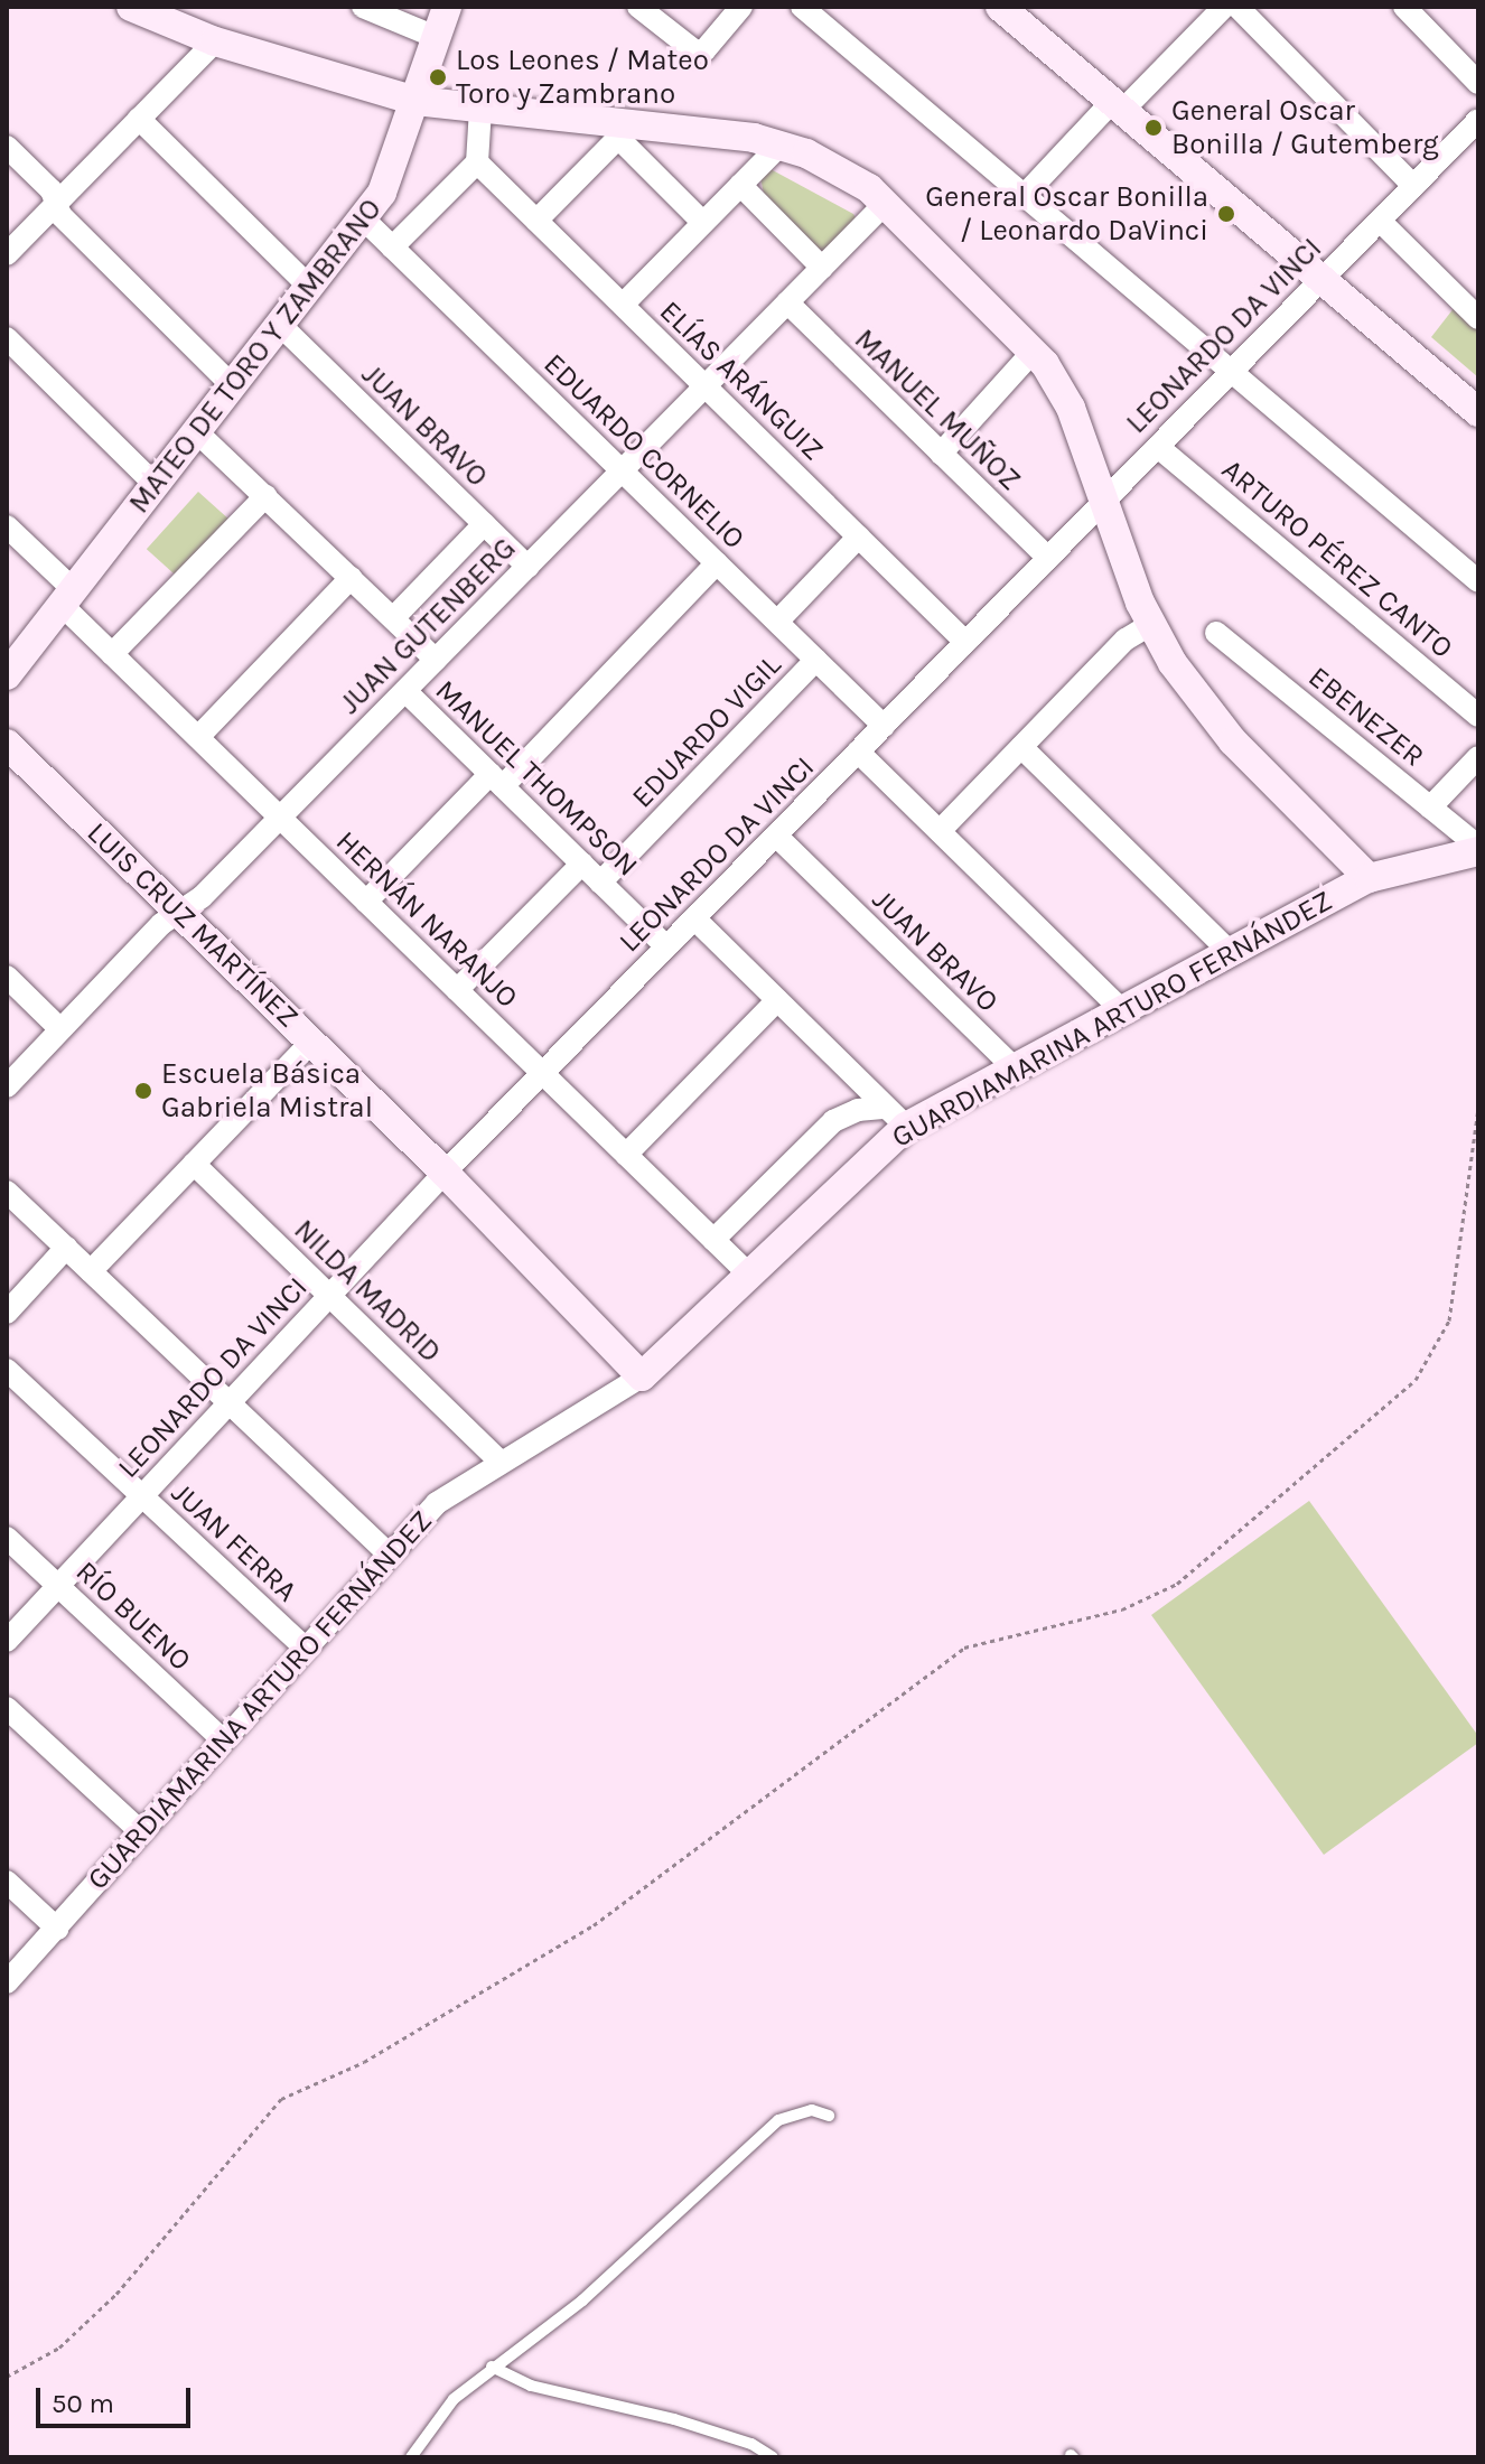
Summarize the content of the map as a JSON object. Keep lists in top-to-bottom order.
{
  "streets": {
    "street": [
      "LEONARDO DA VINCI",
      "MATEO DE TORO Y ZAMBRANO",
      "ELÍAS ARÁNGUIZ",
      "MANUEL MUÑOZ",
      "JUAN BRAVO",
      "EDUARDO CORNELIO",
      "ARTURO PÉREZ CANTO",
      "JUAN GUTENBERG",
      "EBENEZER",
      "EDUARDO VIGIL",
      "MANUEL THOMPSON",
      "HERNÁN NARANJO",
      "LUIS CRUZ MARTÍNEZ",
      "GUARDIAMARINA ARTURO FERNÁNDEZ",
      "NILDA MADRID",
      "JUAN FERRA",
      "RÍO BUENO"
    ]
  },
  "crossings": [
    ["LEONARDO DA VINCI", "ELÍAS ARÁNGUIZ"],
    ["LEONARDO DA VINCI", "MANUEL MUÑOZ"],
    ["LEONARDO DA VINCI", "JUAN BRAVO"],
    ["LEONARDO DA VINCI", "EDUARDO CORNELIO"],
    ["LEONARDO DA VINCI", "ARTURO PÉREZ CANTO"],
    ["LEONARDO DA VINCI", "MANUEL THOMPSON"],
    ["LEONARDO DA VINCI", "HERNÁN NARANJO"],
    ["LEONARDO DA VINCI", "LUIS CRUZ MARTÍNEZ"],
    ["LEONARDO DA VINCI", "NILDA MADRID"],
    ["LEONARDO DA VINCI", "JUAN FERRA"],
    ["LEONARDO DA VINCI", "RÍO BUENO"],
    ["MATEO DE TORO Y ZAMBRANO", "ELÍAS ARÁNGUIZ"],
    ["MATEO DE TORO Y ZAMBRANO", "JUAN BRAVO"],
    ["MATEO DE TORO Y ZAMBRANO", "EDUARDO CORNELIO"],
    ["MATEO DE TORO Y ZAMBRANO", "MANUEL THOMPSON"],
    ["MATEO DE TORO Y ZAMBRANO", "HERNÁN NARANJO"],
    ["ELÍAS ARÁNGUIZ", "JUAN GUTENBERG"],
    ["ELÍAS ARÁNGUIZ", "EDUARDO VIGIL"],
    ["MANUEL MUÑOZ", "JUAN GUTENBERG"],
    ["JUAN BRAVO", "JUAN GUTENBERG"],
    ["JUAN BRAVO", "GUARDIAMARINA ARTURO FERNÁNDEZ"],
    ["EDUARDO CORNELIO", "JUAN GUTENBERG"],
    ["EDUARDO CORNELIO", "EDUARDO VIGIL"],
    ["JUAN GUTENBERG", "MANUEL THOMPSON"],
    ["JUAN GUTENBERG", "HERNÁN NARANJO"],
    ["JUAN GUTENBERG", "LUIS CRUZ MARTÍNEZ"],
    ["EBENEZER", "GUARDIAMARINA ARTURO FERNÁNDEZ"],
    ["EDUARDO VIGIL", "MANUEL THOMPSON"],
    ["HERNÁN NARANJO", "GUARDIAMARINA ARTURO FERNÁNDEZ"],
    ["LUIS CRUZ MARTÍNEZ", "GUARDIAMARINA ARTURO FERNÁNDEZ"],
    ["GUARDIAMARINA ARTURO FERNÁNDEZ", "NILDA MADRID"],
    ["GUARDIAMARINA ARTURO FERNÁNDEZ", "JUAN FERRA"],
    ["GUARDIAMARINA ARTURO FERNÁNDEZ", "RÍO BUENO"]
  ],
  "places": [
    "Los Leones / Mateo Toro y Zambrano",
    "General Oscar Bonilla / Gutemberg",
    "General Oscar Bonilla / Leonardo DaVinci",
    "Escuela Básica Gabriela Mistral"
  ],
  "scale_bar": "50 m"
}
